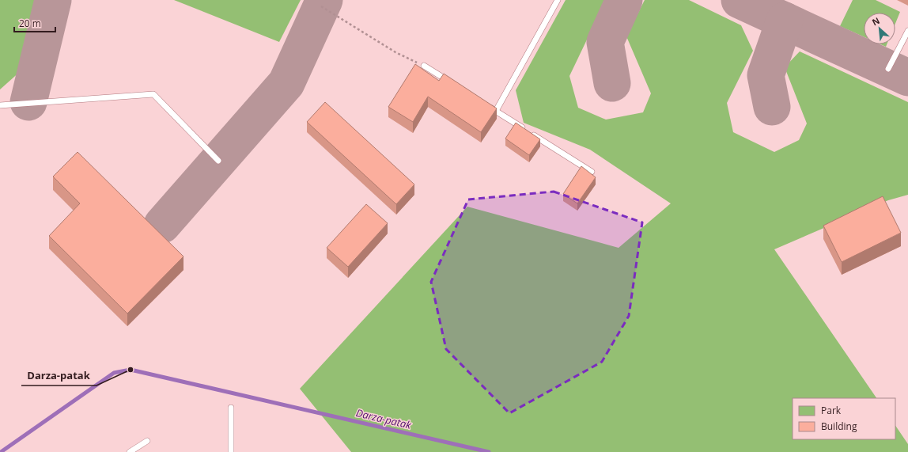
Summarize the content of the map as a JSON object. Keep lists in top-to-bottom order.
{
  "water": ["Darza-patak"],
  "places": ["Darza-patak"],
  "legend": ["Park", "Building"],
  "scale_bar": "20 m",
  "north": "top left"
}
